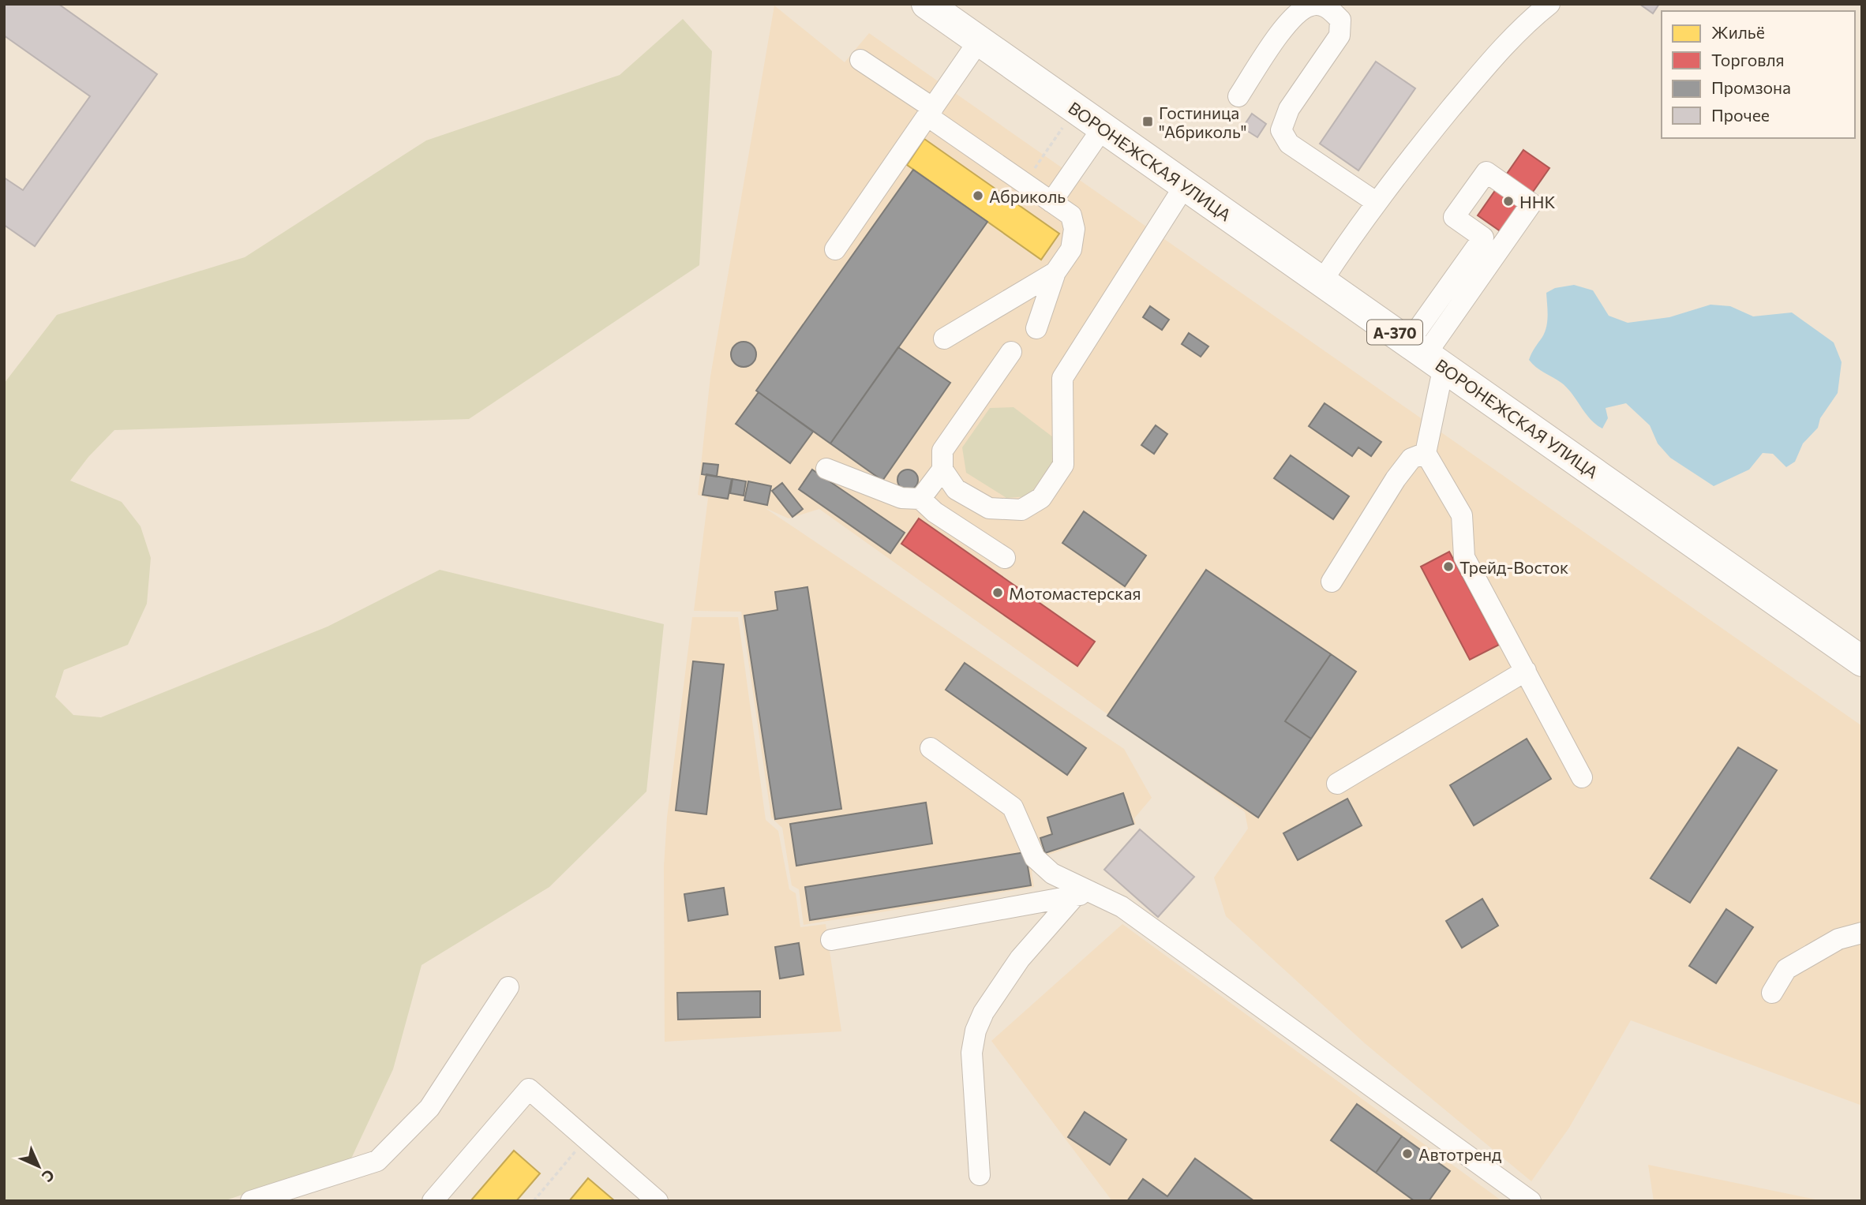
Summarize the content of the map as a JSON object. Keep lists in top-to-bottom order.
{
  "streets": {
    "highway": ["ВОРОНЕЖСКАЯ УЛИЦА", "А-370"]
  },
  "places": {
    "transit": ["Гостиница \"Абриколь\""],
    "other": [
      "Абриколь",
      "ННК",
      "Трейд-Восток",
      "Мотомастерская",
      "Автотренд"
    ]
  },
  "legend": [
    "Жильё",
    "Торговля",
    "Промзона",
    "Прочее"
  ],
  "north": "bottom right"
}
